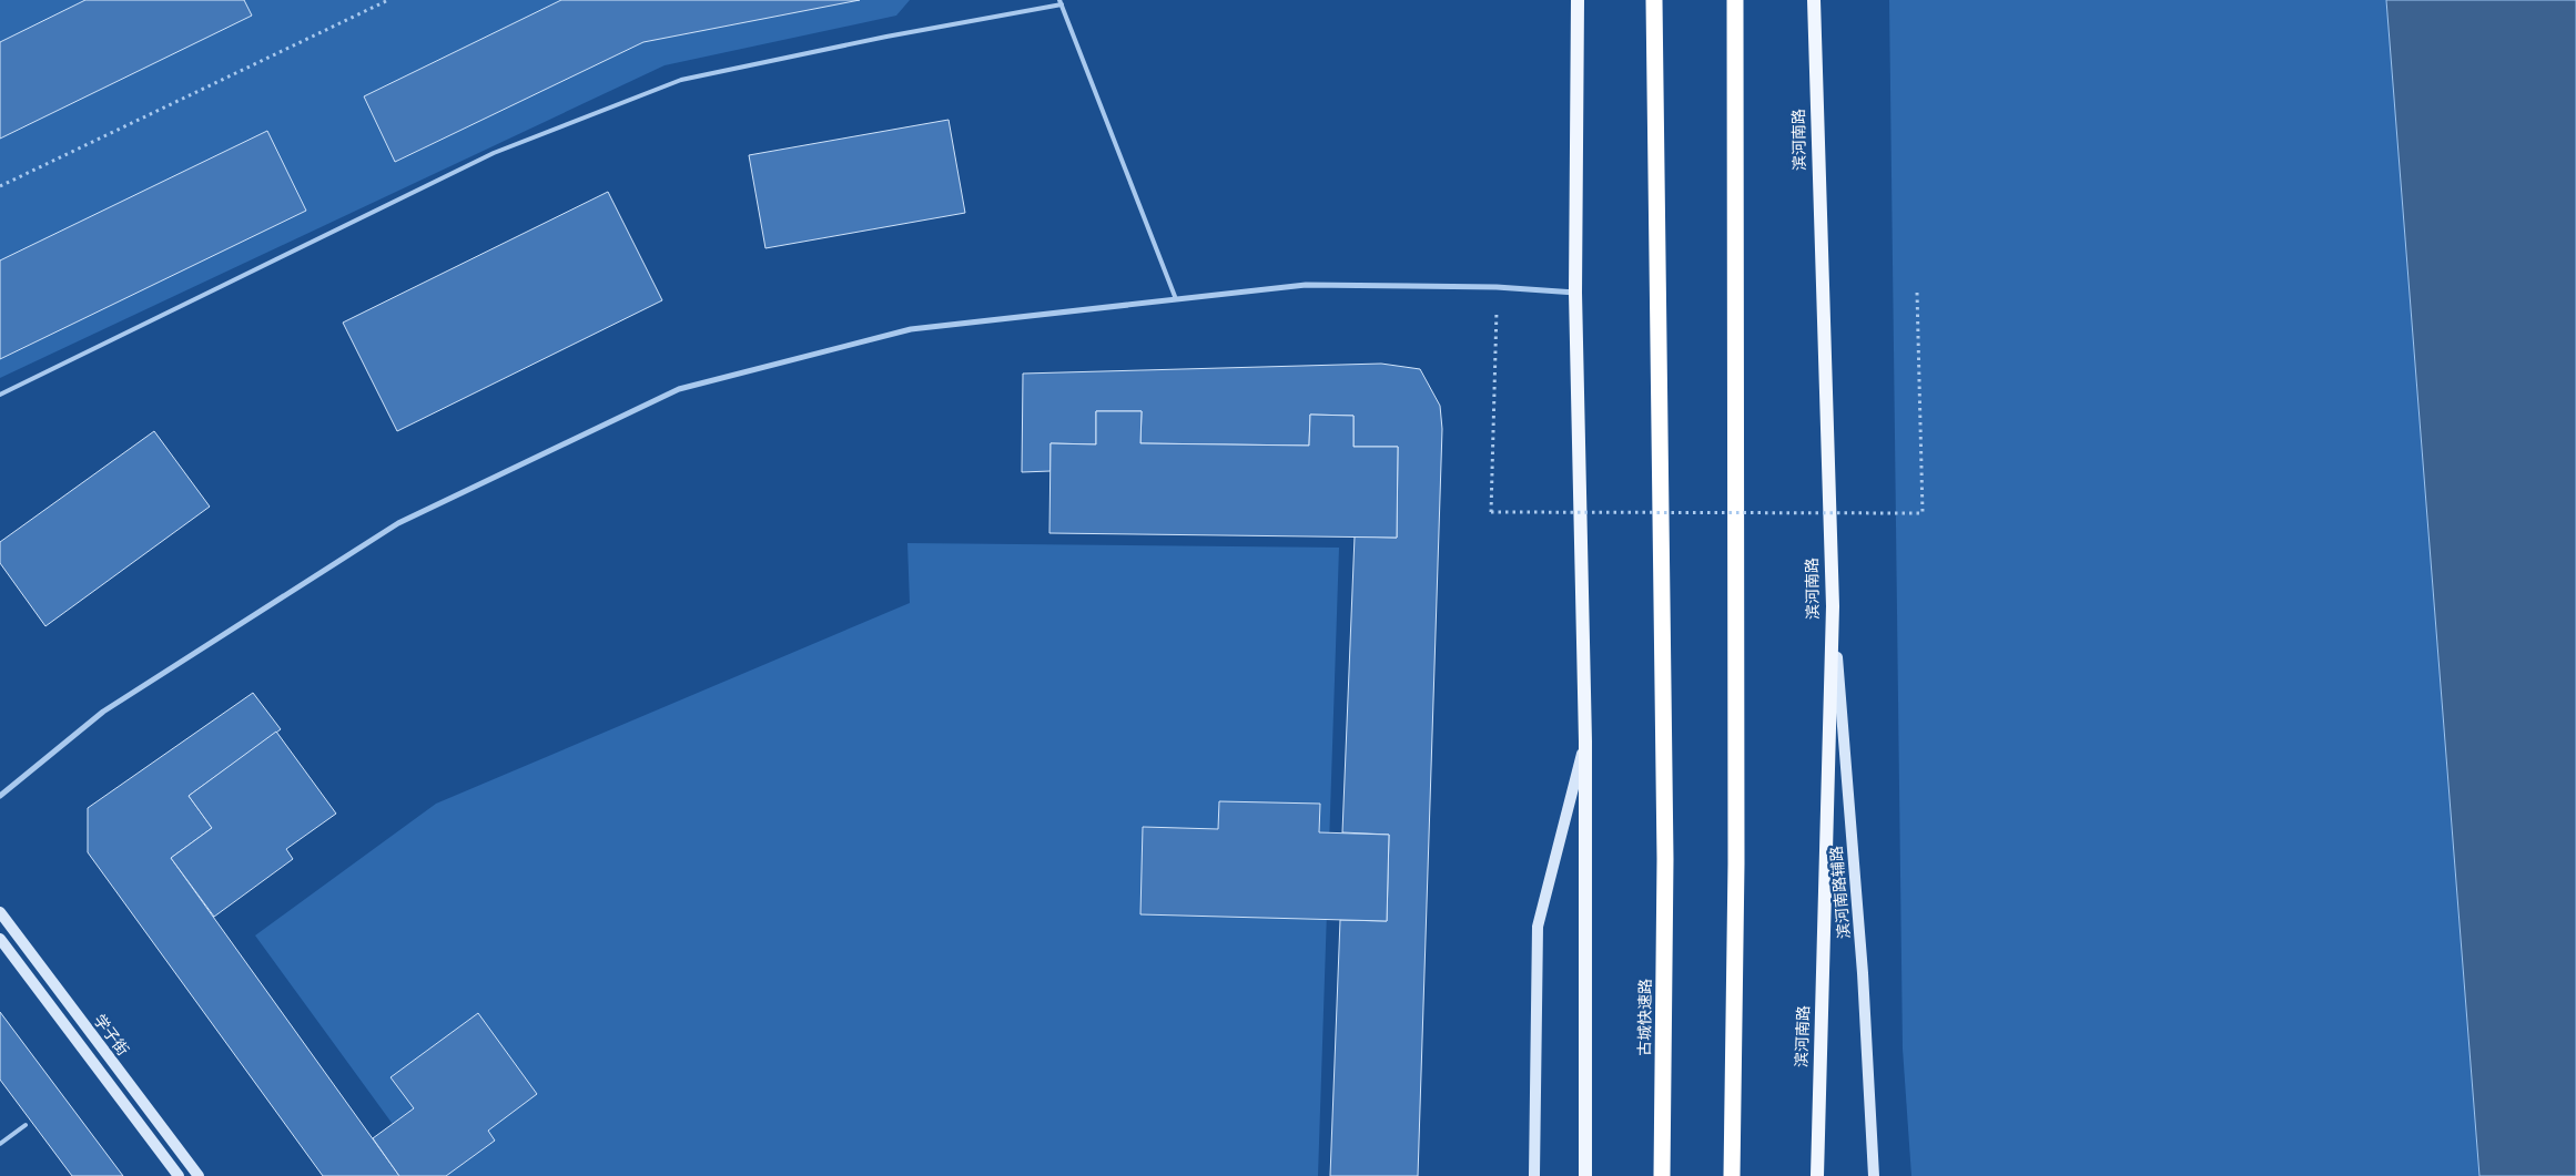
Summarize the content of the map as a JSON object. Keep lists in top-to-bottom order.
{
  "streets": {
    "highway": ["古城快速路"],
    "main road": ["滨河南路", "滨河南路辅路", "学子街"]
  },
  "crossings": [
    ["滨河南路", "滨河南路辅路"]
  ]
}
